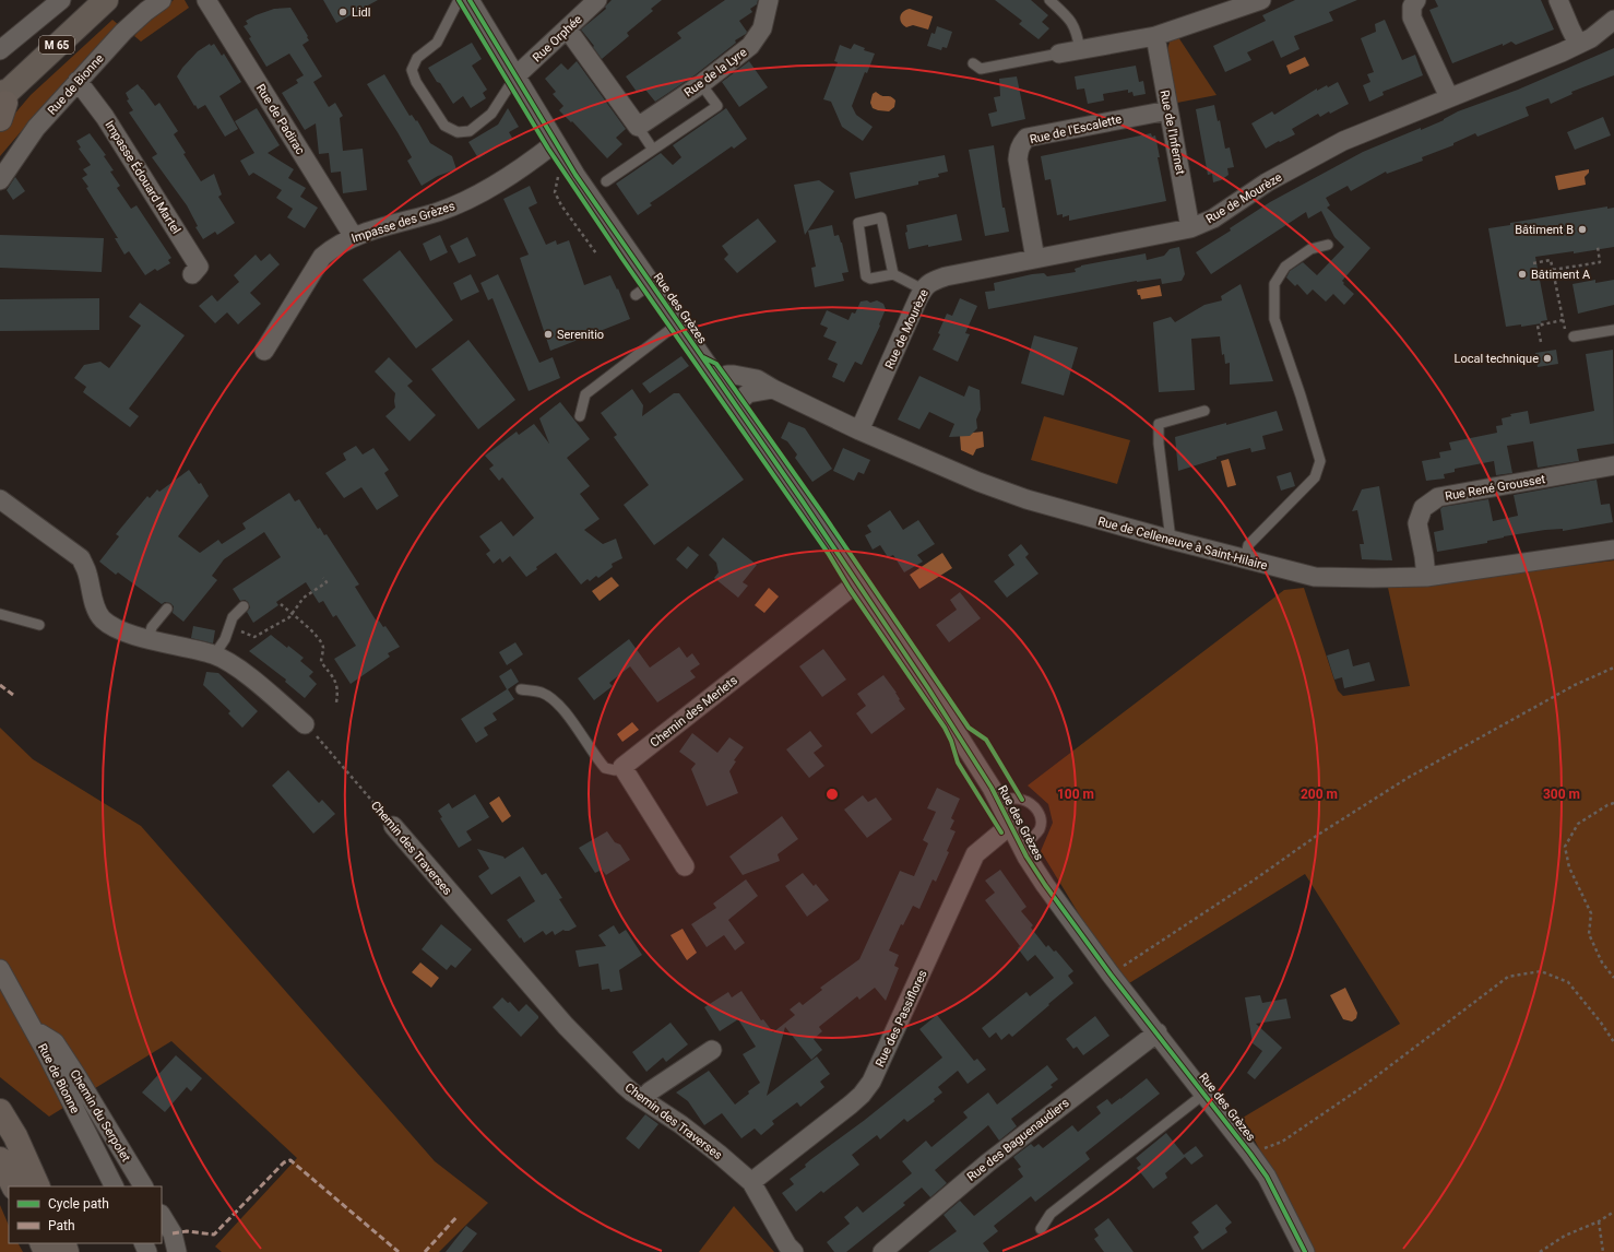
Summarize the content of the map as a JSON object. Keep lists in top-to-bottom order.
{
  "streets": {
    "main road": ["M 65"],
    "street": [
      "Rue Orphée",
      "Rue de la Lyre",
      "Rue de Bionne",
      "Rue de Padirac",
      "Rue de l'Escalette",
      "Rue de l'Infernet",
      "Impasse Édouard Martel",
      "Rue de Mourèze",
      "Impasse des Grèzes",
      "Rue des Grèzes",
      "Rue René Grousset",
      "Rue de Celleneuve à Saint-Hilaire",
      "Chemin des Merlets",
      "Chemin des Traverses",
      "Rue des Passiflores",
      "Chemin du Serpolet",
      "Rue des Baguenaudiers"
    ]
  },
  "crossings": [
    ["Rue Orphée", "Rue des Grèzes"],
    ["Rue de Bionne", "Impasse Édouard Martel"],
    ["Rue de Bionne", "Chemin du Serpolet"],
    ["Rue de Padirac", "Impasse des Grèzes"],
    ["Rue de l'Escalette", "Rue de l'Infernet"],
    ["Rue de l'Escalette", "Rue de Mourèze"],
    ["Rue de l'Infernet", "Rue de Mourèze"],
    ["Rue de Mourèze", "Rue de Celleneuve à Saint-Hilaire"],
    ["Impasse des Grèzes", "Rue des Grèzes"],
    ["Rue des Grèzes", "Rue de Celleneuve à Saint-Hilaire"],
    ["Rue des Grèzes", "Chemin des Merlets"],
    ["Rue des Grèzes", "Rue des Passiflores"],
    ["Rue des Grèzes", "Rue des Baguenaudiers"],
    ["Rue René Grousset", "Rue de Celleneuve à Saint-Hilaire"],
    ["Chemin des Traverses", "Rue des Passiflores"]
  ],
  "places": [
    "Lidl",
    "Bâtiment B",
    "Bâtiment A",
    "Serenitio",
    "Local technique"
  ],
  "legend": ["Cycle path", "Path"],
  "rings": ["100 m", "200 m", "300 m"]
}
